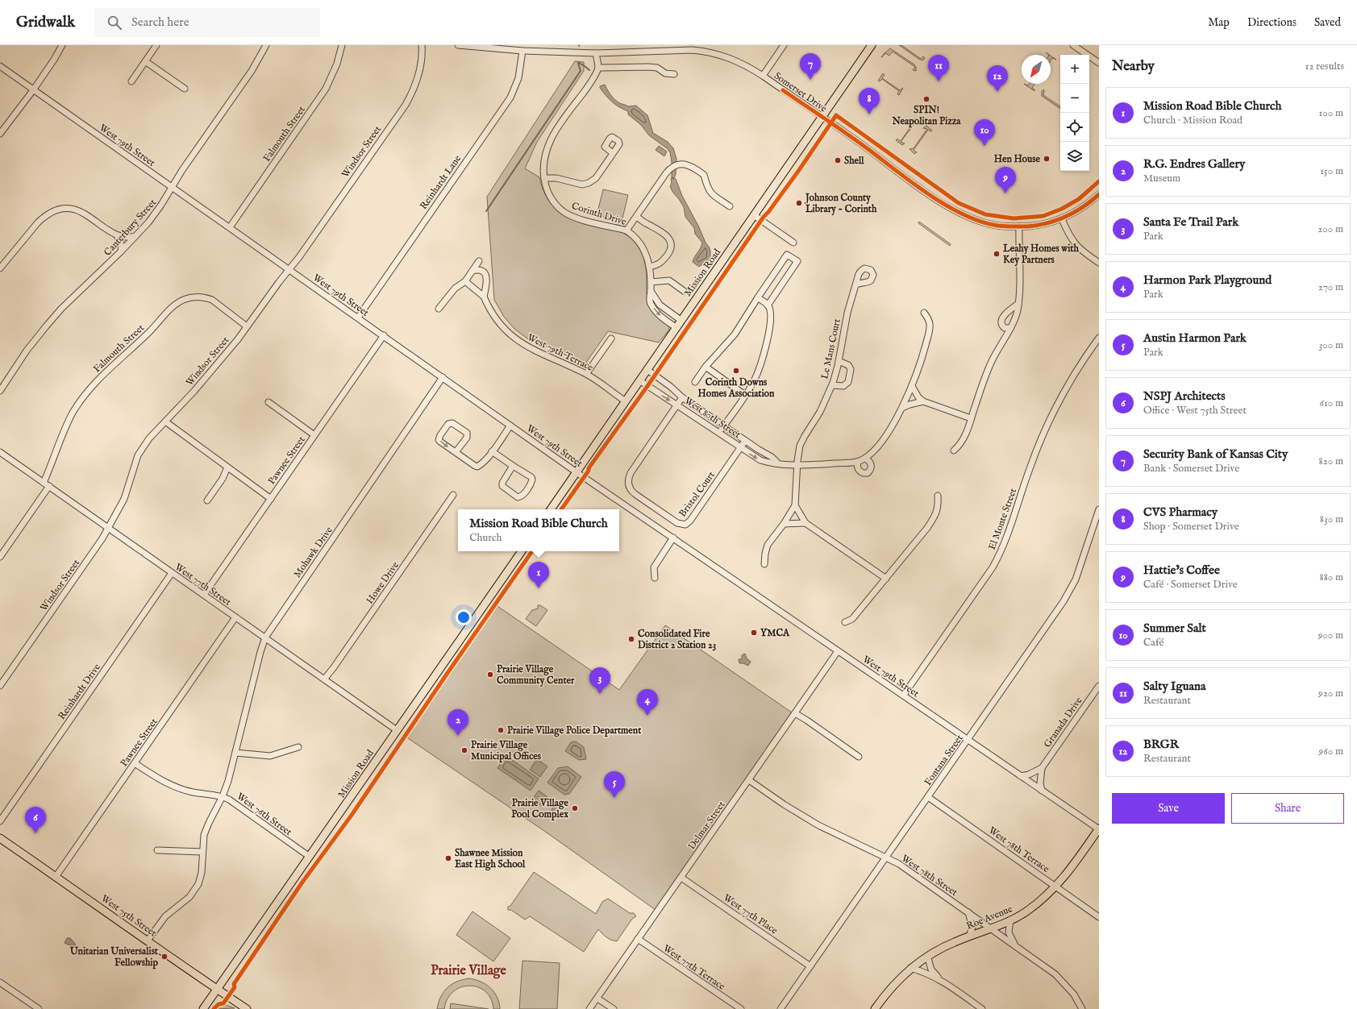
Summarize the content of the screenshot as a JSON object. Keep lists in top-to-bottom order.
{
  "streets": {
    "main road": ["Mission Road", "West 75th Street", "Roe Avenue"],
    "street": [
      "Somerset Drive",
      "Falmouth Street",
      "West 79th Street",
      "Windsor Street",
      "Reinhardt Lane",
      "Corinth Drive",
      "Canterbury Street",
      "Le Mans Court",
      "West 79th Terrace",
      "West 80th Street",
      "Pawnee Street",
      "Bristol Court",
      "El Monte Street",
      "Mohawk Drive",
      "Howe Drive",
      "West 77th Street",
      "Reinhardt Drive",
      "Granada Drive",
      "Fontana Street",
      "West 76th Street",
      "Delmar Street",
      "West 78th Terrace",
      "West 78th Street",
      "West 77th Place",
      "West 77th Terrace"
    ]
  },
  "crossings": [
    ["Somerset Drive", "Reinhardt Lane"],
    ["Somerset Drive", "Mission Road"],
    ["Falmouth Street", "West 79th Street"],
    ["Falmouth Street", "Windsor Street"],
    ["Falmouth Street", "West 77th Street"],
    ["West 79th Street", "Windsor Street"],
    ["West 79th Street", "Reinhardt Lane"],
    ["West 79th Street", "Canterbury Street"],
    ["West 79th Street", "Mission Road"],
    ["West 79th Street", "Pawnee Street"],
    ["West 79th Street", "El Monte Street"],
    ["West 79th Street", "Mohawk Drive"],
    ["West 79th Street", "Fontana Street"],
    ["West 79th Street", "Delmar Street"],
    ["West 79th Street", "Roe Avenue"],
    ["Windsor Street", "West 77th Street"],
    ["Corinth Drive", "Mission Road"],
    ["Mission Road", "West 79th Terrace"],
    ["Mission Road", "West 80th Street"],
    ["Mission Road", "West 77th Street"],
    ["Mission Road", "West 76th Street"],
    ["Mission Road", "West 75th Street"],
    ["Le Mans Court", "West 80th Street"],
    ["West 80th Street", "Bristol Court"],
    ["Pawnee Street", "West 77th Street"],
    ["Pawnee Street", "West 76th Street"],
    ["Pawnee Street", "West 75th Street"],
    ["Mohawk Drive", "West 77th Street"],
    ["Mohawk Drive", "West 76th Street"],
    ["Mohawk Drive", "West 75th Street"],
    ["Howe Drive", "West 77th Street"],
    ["West 77th Street", "Reinhardt Drive"],
    ["Fontana Street", "West 78th Terrace"],
    ["Fontana Street", "West 78th Street"],
    ["Fontana Street", "West 77th Place"],
    ["Delmar Street", "West 78th Street"],
    ["Delmar Street", "West 77th Place"],
    ["Delmar Street", "West 77th Terrace"],
    ["West 78th Terrace", "Roe Avenue"],
    ["West 78th Street", "Roe Avenue"]
  ],
  "districts": ["Prairie Village"],
  "places": [
    "SPIN! Neapolitan Pizza",
    "Hen House",
    "Shell",
    "Johnson County Library - Corinth",
    "Leahy Homes with Key Partners",
    "Corinth Downs Homes Association",
    "YMCA",
    "Consolidated Fire District 2 Station 23",
    "Prairie Village Community Center",
    "Prairie Village Police Department",
    "Prairie Village Municipal Offices",
    "Prairie Village Pool Complex",
    "Shawnee Mission East High School",
    "Unitarian Universalist Fellowship"
  ],
  "north": "bottom left",
  "page": {
    "header": "Gridwalk",
    "search": "Search here",
    "nav": ["Map", "Directions", "Saved"],
    "heading": ["Nearby", "12 results"],
    "pins": [
      "7",
      "11",
      "12",
      "8",
      "10",
      "9",
      "1",
      "3",
      "4",
      "2",
      "5",
      "6"
    ],
    "map_buttons": ["+", "−"],
    "list": [
      {
        "mark": "1",
        "name": "Mission Road Bible Church",
        "note": "Church · Mission Road",
        "value": "100 m"
      },
      {
        "mark": "2",
        "name": "R.G. Endres Gallery",
        "note": "Museum",
        "value": "150 m"
      },
      {
        "mark": "3",
        "name": "Santa Fe Trail Park",
        "note": "Park",
        "value": "200 m"
      },
      {
        "mark": "4",
        "name": "Harmon Park Playground",
        "note": "Park",
        "value": "270 m"
      },
      {
        "mark": "5",
        "name": "Austin Harmon Park",
        "note": "Park",
        "value": "300 m"
      },
      {
        "mark": "6",
        "name": "NSPJ Architects",
        "note": "Office · West 75th Street",
        "value": "610 m"
      },
      {
        "mark": "7",
        "name": "Security Bank of Kansas City",
        "note": "Bank · Somerset Drive",
        "value": "820 m"
      },
      {
        "mark": "8",
        "name": "CVS Pharmacy",
        "note": "Shop · Somerset Drive",
        "value": "830 m"
      },
      {
        "mark": "9",
        "name": "Hattie’s Coffee",
        "note": "Café · Somerset Drive",
        "value": "880 m"
      },
      {
        "mark": "10",
        "name": "Summer Salt",
        "note": "Café",
        "value": "900 m"
      },
      {
        "mark": "11",
        "name": "Salty Iguana",
        "note": "Restaurant",
        "value": "920 m"
      },
      {
        "mark": "12",
        "name": "BRGR",
        "note": "Restaurant",
        "value": "960 m"
      }
    ],
    "popup": ["Mission Road Bible Church", "Church"],
    "buttons": ["Save", "Share"]
  }
}
